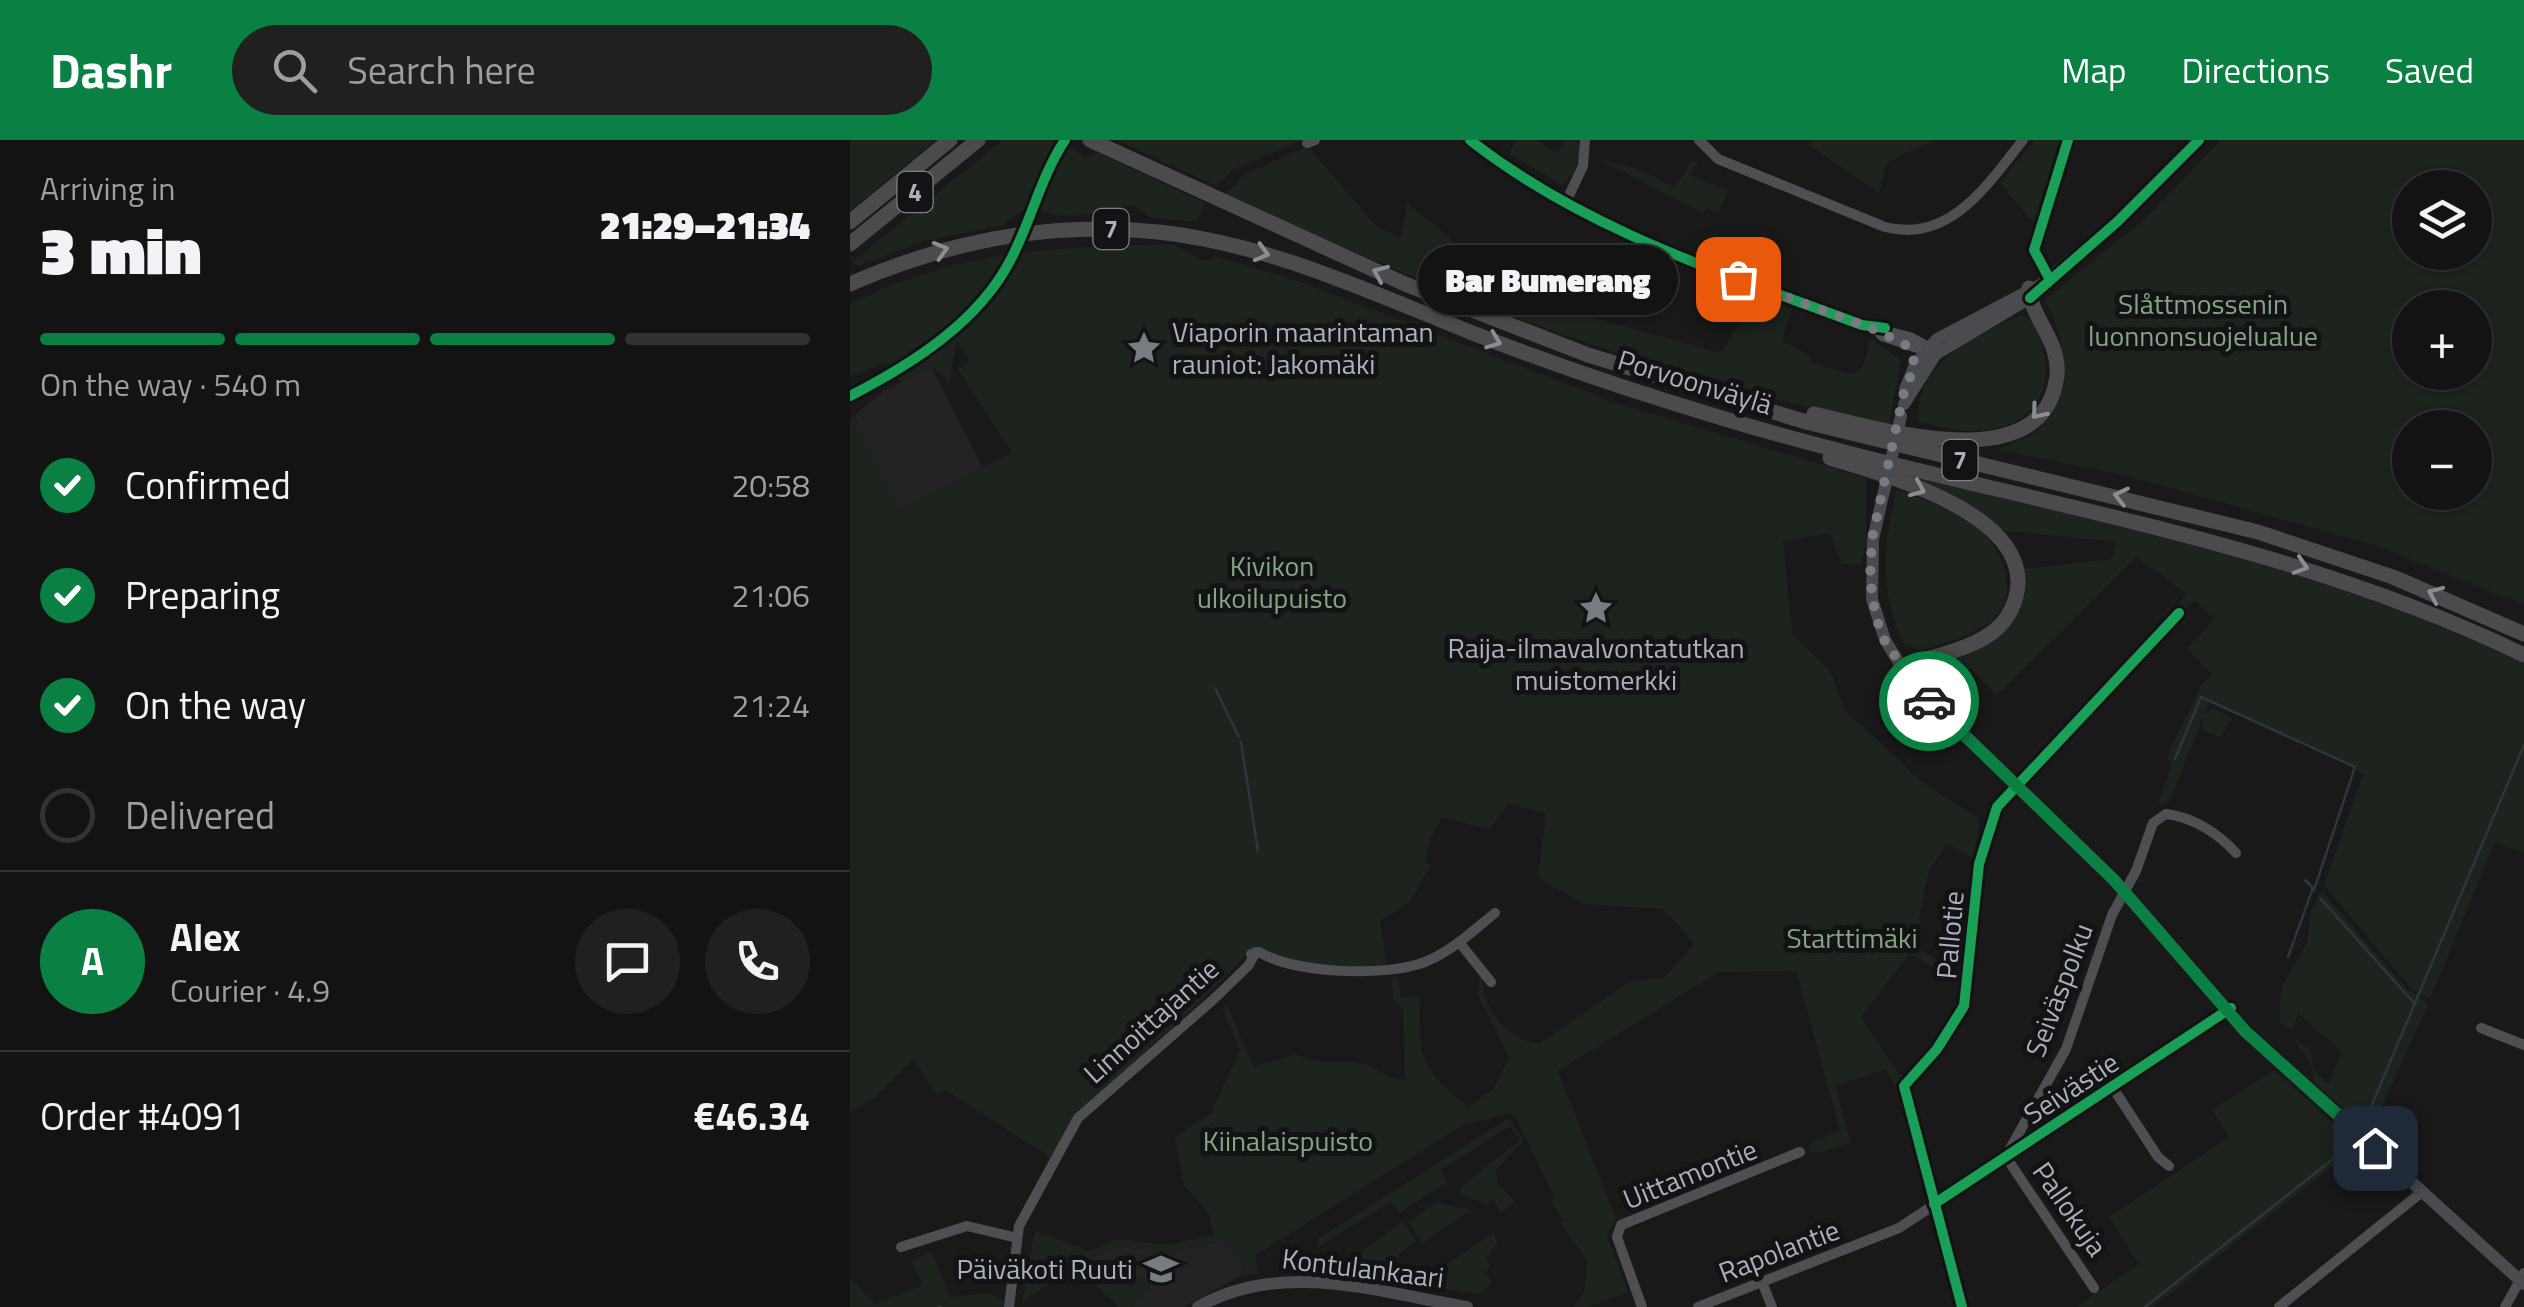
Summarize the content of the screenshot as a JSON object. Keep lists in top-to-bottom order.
{
  "streets": {
    "highway": ["4", "7", "Porvoonväylä"],
    "main road": ["Kontulankaari"],
    "street": [
      "Pallotie",
      "Seiväspolku",
      "Linnoittajantie",
      "Seivästie",
      "Uittamontie",
      "Pallokuja",
      "Rapolantie"
    ]
  },
  "crossings": [
    ["Pallotie", "Seivästie"],
    ["Seiväspolku", "Seivästie"],
    ["Seiväspolku", "Pallokuja"],
    ["Seivästie", "Pallokuja"],
    ["Seivästie", "Rapolantie"]
  ],
  "parks": [
    "Slåttmossenin luonnonsuojelualue",
    "Kivikon ulkoilupuisto",
    "Starttimäki",
    "Kiinalaispuisto"
  ],
  "places": {
    "other": ["Bar Bumerang"],
    "place": ["Viaporin maarintaman rauniot: Jakomäki", "Raija-ilmavalvontatutkan muistomerkki"],
    "school or university": ["Päiväkoti Ruuti"]
  },
  "page": {
    "header": "Dashr",
    "search": "Search here",
    "nav": ["Map", "Directions", "Saved"],
    "heading": ["3 min", "Arriving in", "21:29–21:34"],
    "panel": [
      "Alex",
      "Courier · 4.9",
      "Order #4091",
      "€46.34"
    ],
    "map_buttons": ["+", "−"],
    "bubble": "Bar Bumerang",
    "bar": "On the way · 540 m",
    "list": [
      ["Confirmed", "20:58"],
      ["Preparing", "21:06"],
      ["On the way", "21:24"],
      "Delivered"
    ],
    "round": "A"
  }
}
